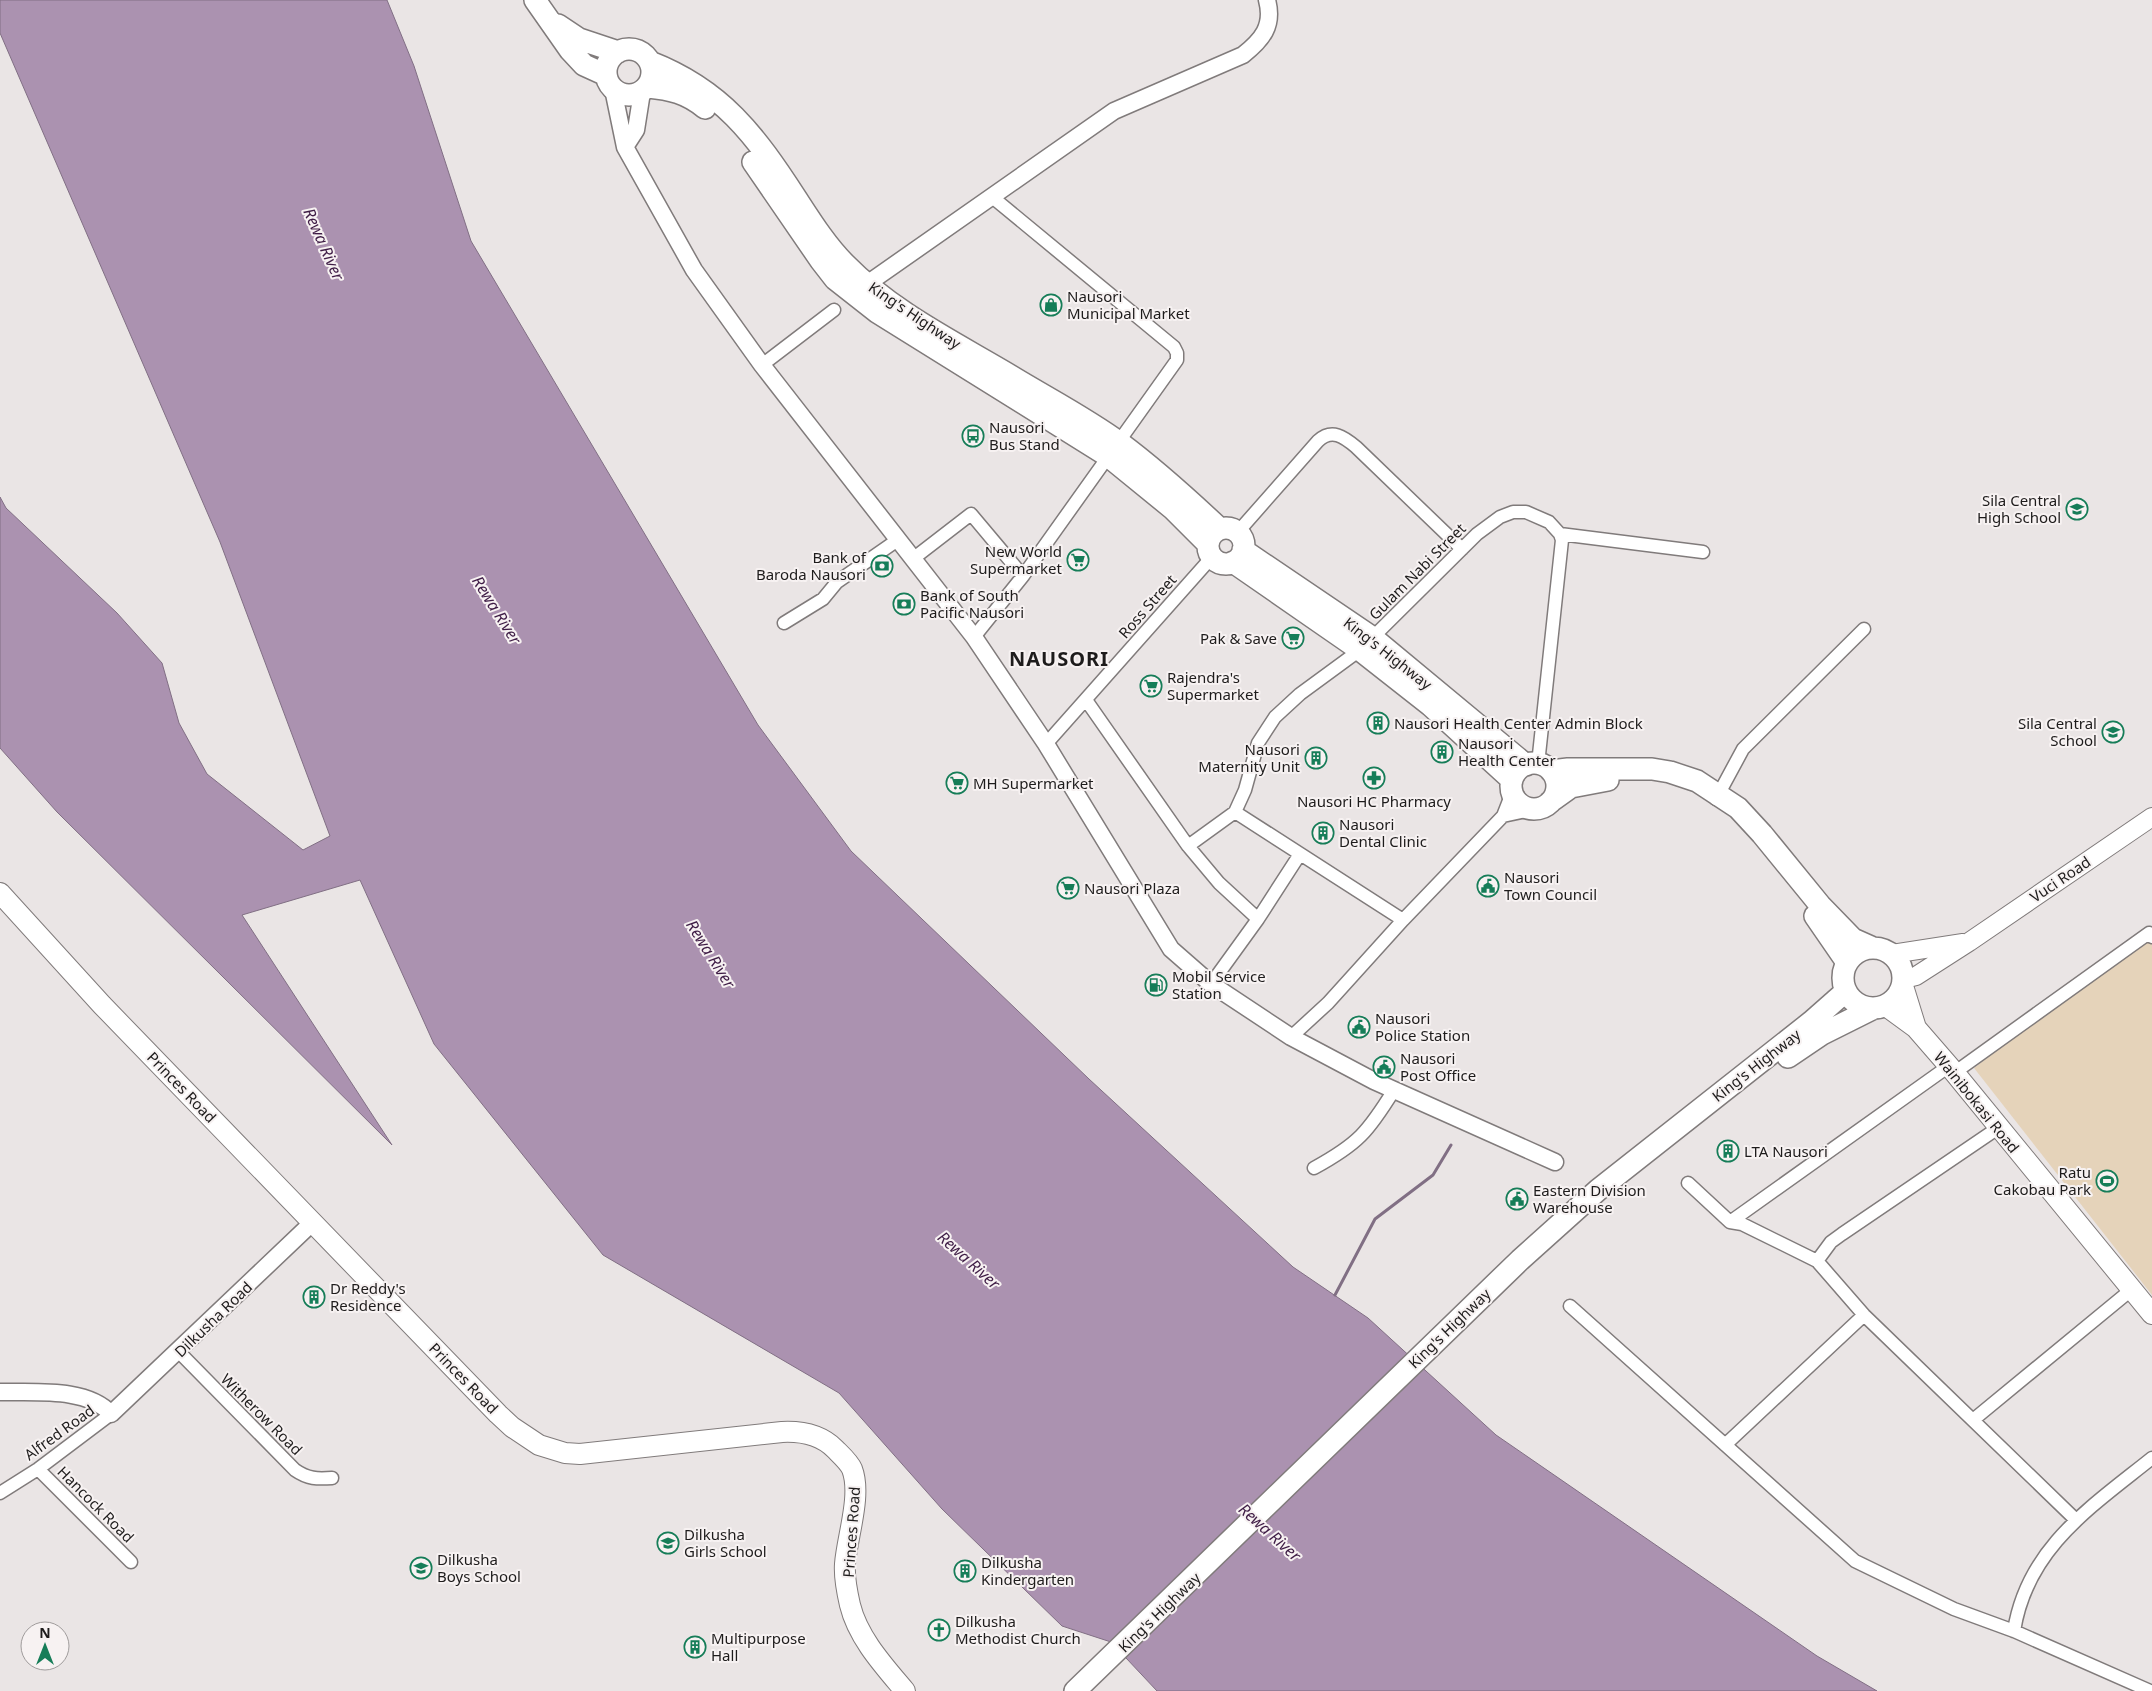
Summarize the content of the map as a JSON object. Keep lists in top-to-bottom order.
{
  "streets": {
    "highway": ["King's Highway"],
    "main road": ["Vuci Road", "Princes Road", "Wainibokasi Road"],
    "street": [
      "Gulam Nabi Street",
      "Ross Street",
      "Dilkusha Road",
      "Witherow Road",
      "Alfred Road",
      "Hancock Road"
    ]
  },
  "crossings": [
    ["King's Highway", "Gulam Nabi Street"],
    ["King's Highway", "Ross Street"],
    ["King's Highway", "Vuci Road"],
    ["King's Highway", "Wainibokasi Road"],
    ["Gulam Nabi Street", "Ross Street"],
    ["Vuci Road", "Wainibokasi Road"],
    ["Princes Road", "Dilkusha Road"],
    ["Dilkusha Road", "Witherow Road"],
    ["Dilkusha Road", "Alfred Road"],
    ["Alfred Road", "Hancock Road"]
  ],
  "districts": ["NAUSORI"],
  "water": ["Rewa River"],
  "places": {
    "shop": ["Nausori Municipal Market"],
    "bus stop": ["Nausori Bus Stand"],
    "school or university": [
      "Sila Central High School",
      "Sila Central School",
      "Dilkusha Girls School",
      "Dilkusha Boys School"
    ],
    "supermarket": [
      "New World Supermarket",
      "Pak & Save",
      "Rajendra's Supermarket",
      "MH Supermarket",
      "Nausori Plaza"
    ],
    "bank": ["Bank of Baroda Nausori", "Bank of South Pacific Nausori"],
    "building": [
      "Nausori Health Center Admin Block",
      "Nausori Health Center",
      "Nausori Maternity Unit",
      "Nausori Dental Clinic",
      "LTA Nausori",
      "Dr Reddy's Residence",
      "Dilkusha Kindergarten",
      "Multipurpose Hall"
    ],
    "pharmacy": ["Nausori HC Pharmacy"],
    "public building": [
      "Nausori Town Council",
      "Nausori Police Station",
      "Nausori Post Office",
      "Eastern Division Warehouse"
    ],
    "fuel station": ["Mobil Service Station"],
    "sports": ["Ratu Cakobau Park"],
    "church": ["Dilkusha Methodist Church"]
  },
  "north": "top"
}
